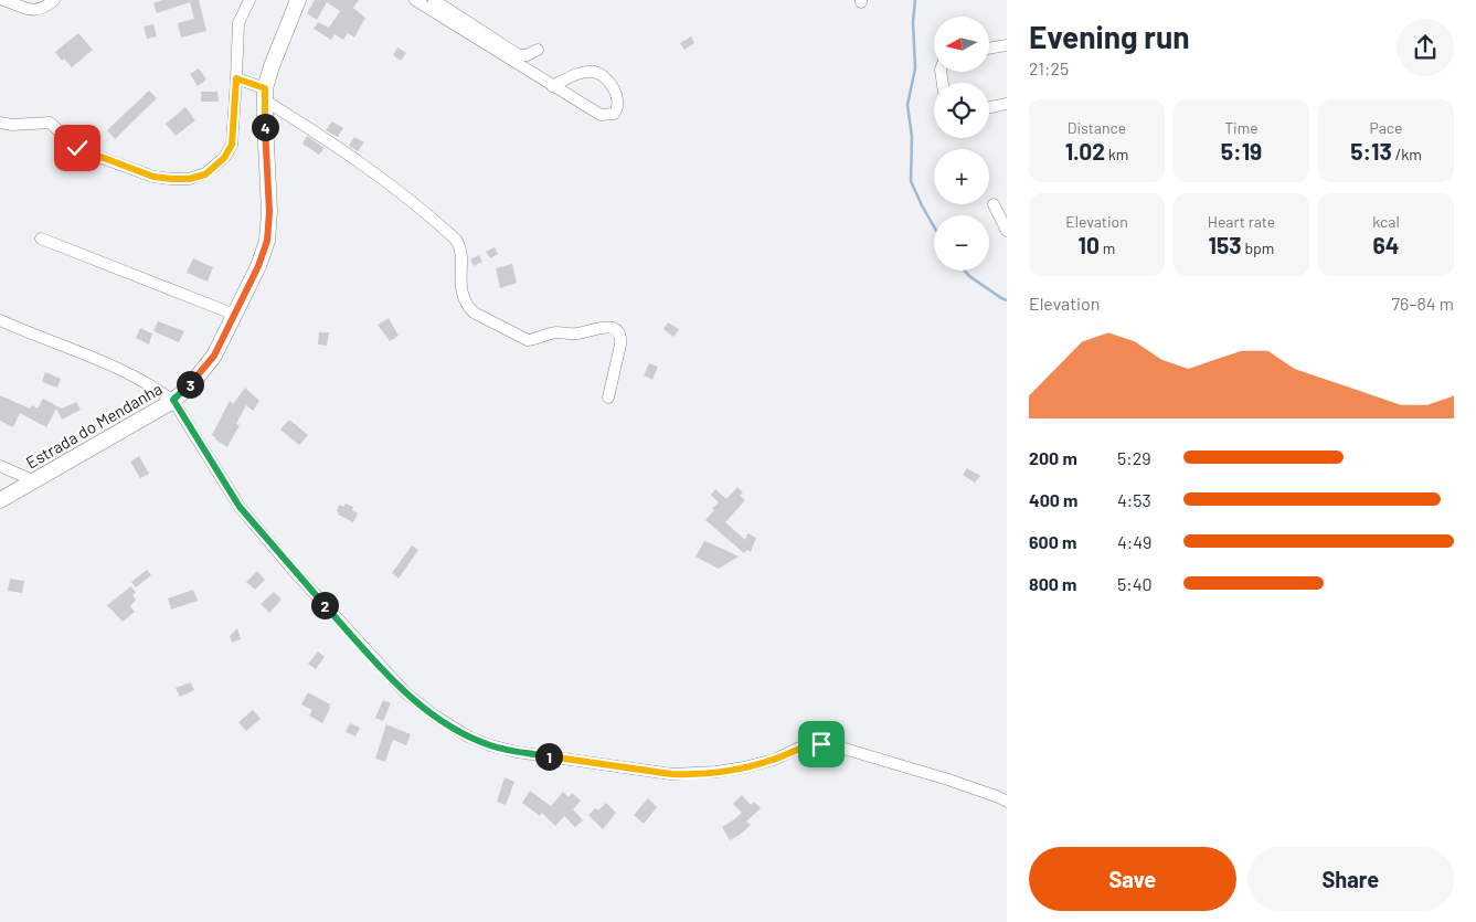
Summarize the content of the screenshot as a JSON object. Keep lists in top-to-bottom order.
{
  "streets": {
    "main road": ["Estrada do Mendanha"]
  },
  "north": "left",
  "page": {
    "heading": ["Evening run", "21:25"],
    "map_buttons": ["+", "−"],
    "stats": [
      ["Distance", "1.02 km"],
      ["Time", "5:19"],
      ["Pace", "5:13 /km"],
      ["Elevation", "10 m"],
      ["Heart rate", "153 bpm"],
      ["kcal", "64"]
    ],
    "pins": [
      "4",
      "3",
      "2",
      "1"
    ],
    "chart": ["Elevation", "76–84 m"],
    "list": [
      {
        "name": "200 m",
        "note": "5:29"
      },
      {
        "name": "400 m",
        "note": "4:53"
      },
      {
        "name": "600 m",
        "note": "4:49"
      },
      {
        "name": "800 m",
        "note": "5:40"
      }
    ],
    "buttons": ["Save", "Share"]
  }
}
